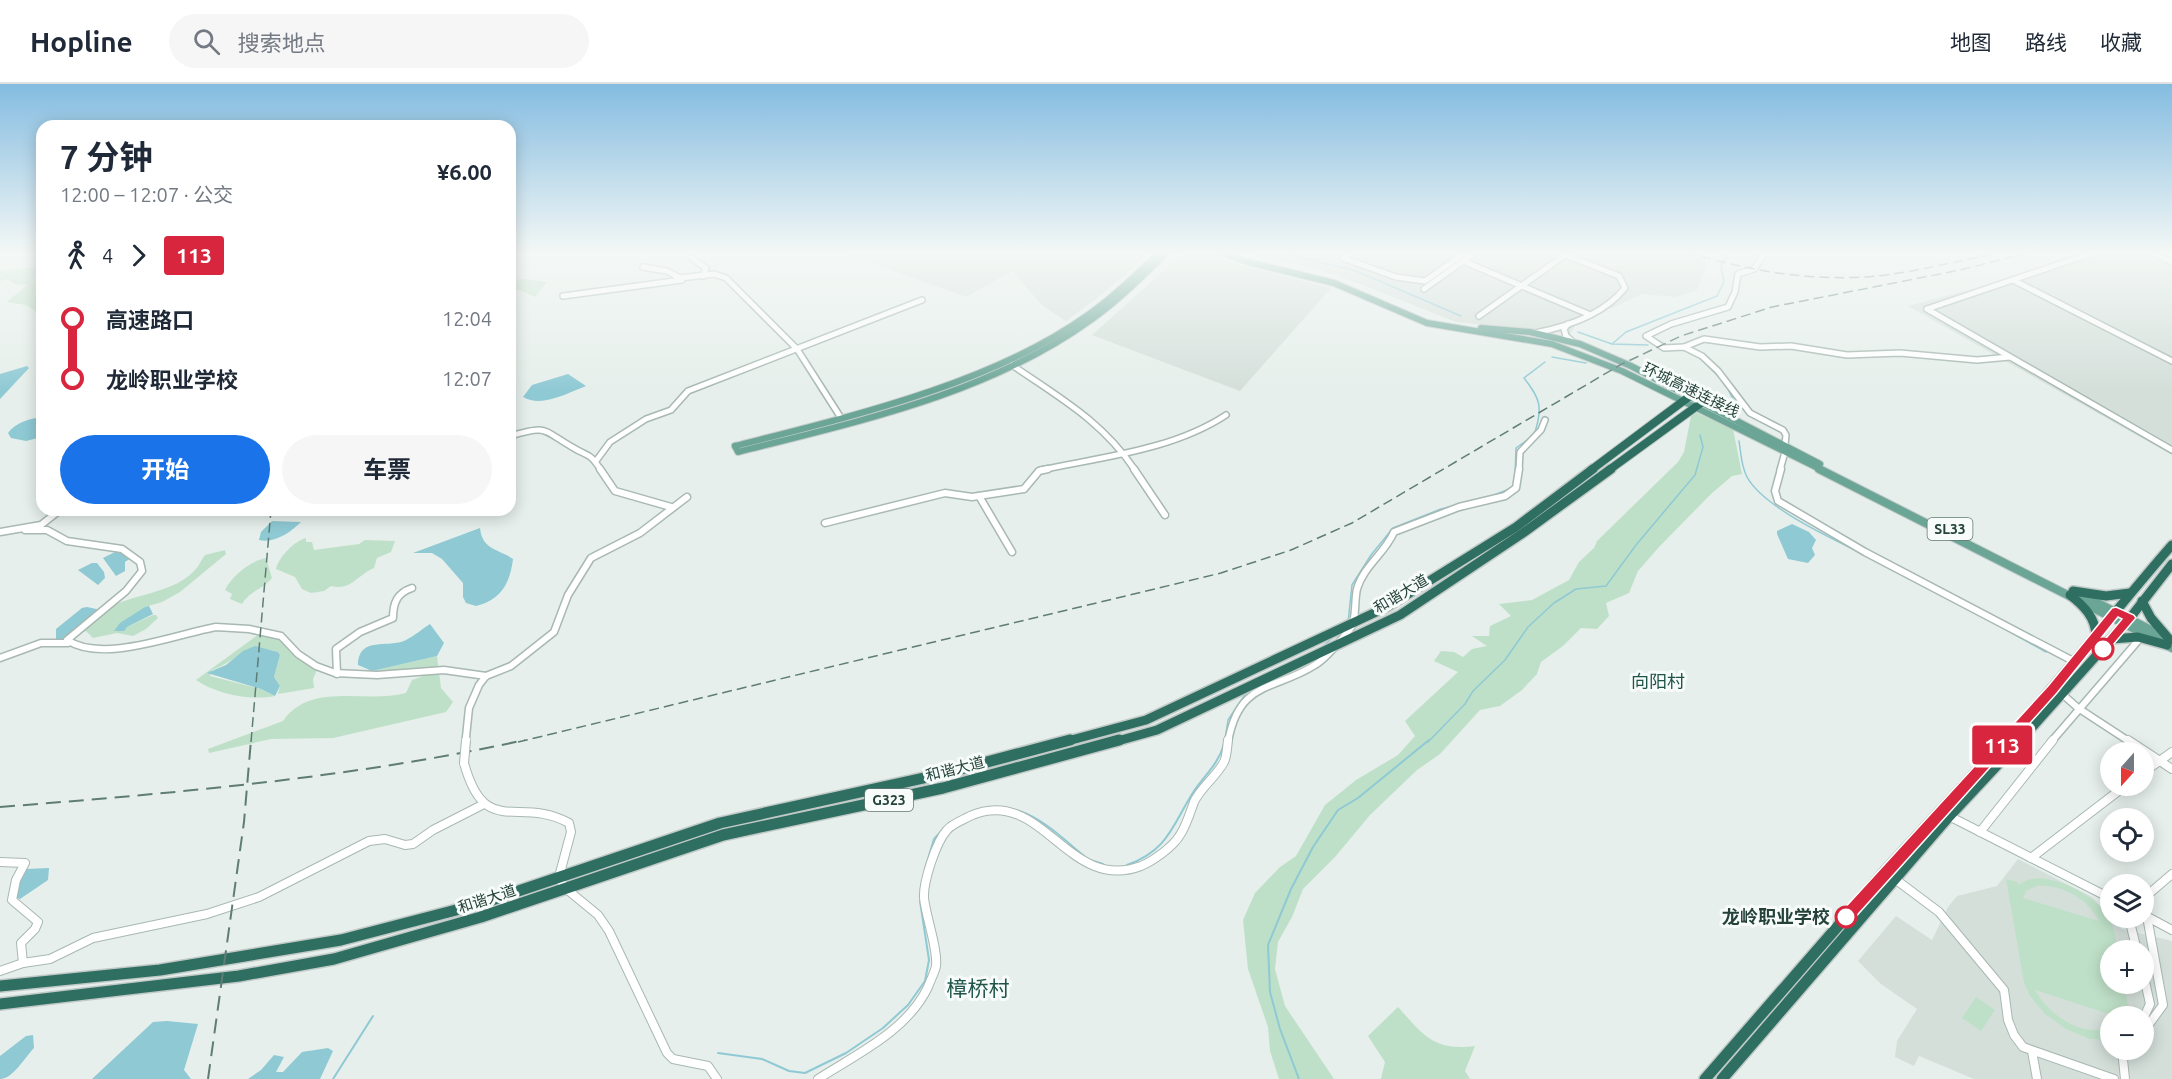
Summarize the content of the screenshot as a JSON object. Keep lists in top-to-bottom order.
{
  "streets": {
    "highway": ["和谐大道", "G323"],
    "main road": ["环城高速连接线", "SL33"]
  },
  "crossings": [
    ["环城高速连接线", "和谐大道"]
  ],
  "districts": ["向阳村", "樟桥村"],
  "places": ["龙岭职业学校"],
  "lines": ["bus line 113"],
  "north": "bottom",
  "page": {
    "header": "Hopline",
    "search": "搜索地点",
    "nav": ["地图", "路线", "收藏"],
    "on_map": "113",
    "heading": ["7 分钟", "12:00 – 12:07 · 公交", "¥6.00"],
    "legs": ["4", "113"],
    "list": [
      {
        "name": "高速路口",
        "value": "12:04"
      },
      {
        "name": "龙岭职业学校",
        "value": "12:07"
      }
    ],
    "buttons": ["开始", "车票"],
    "map_buttons": ["+", "−"]
  }
}
